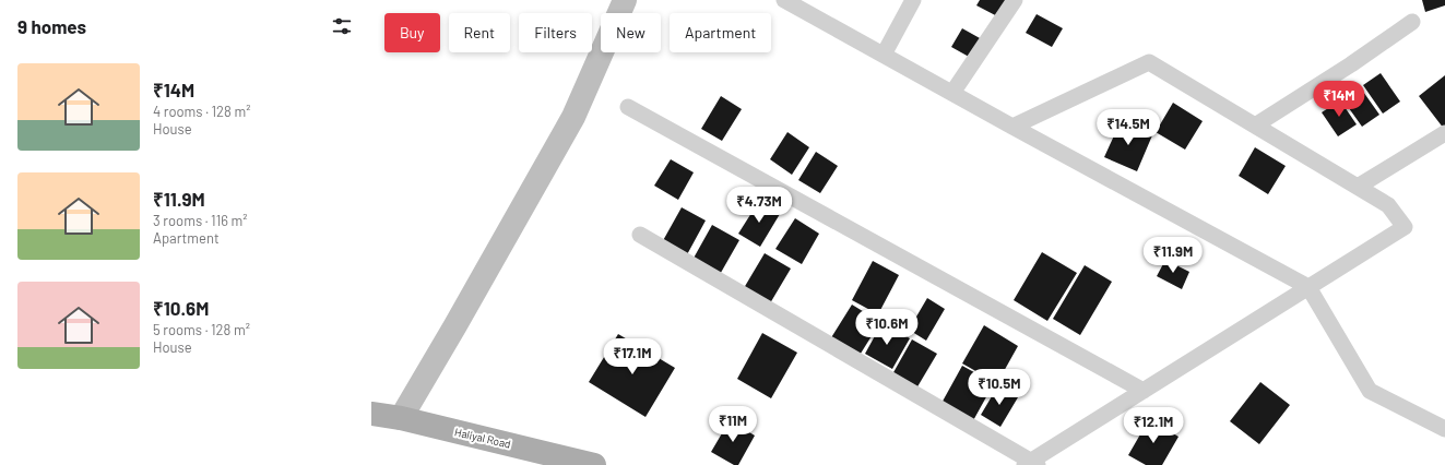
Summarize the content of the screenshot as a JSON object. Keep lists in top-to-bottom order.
{
  "streets": {
    "main road": ["Haliyal Road"]
  },
  "page": {
    "heading": "9 homes",
    "chip": [
      "Buy",
      "Rent",
      "Filters",
      "New",
      "Apartment"
    ],
    "list": [
      {
        "name": "₹14M",
        "note": "4 rooms · 128 m² · House"
      },
      {
        "name": "₹11.9M",
        "note": "3 rooms · 116 m² · Apartment"
      },
      {
        "name": "₹10.6M",
        "note": "5 rooms · 128 m² · House"
      }
    ],
    "price": [
      "₹14M",
      "₹14.5M",
      "₹4.73M",
      "₹11.9M",
      "₹10.6M",
      "₹17.1M",
      "₹10.5M",
      "₹11M",
      "₹12.1M"
    ]
  }
}
